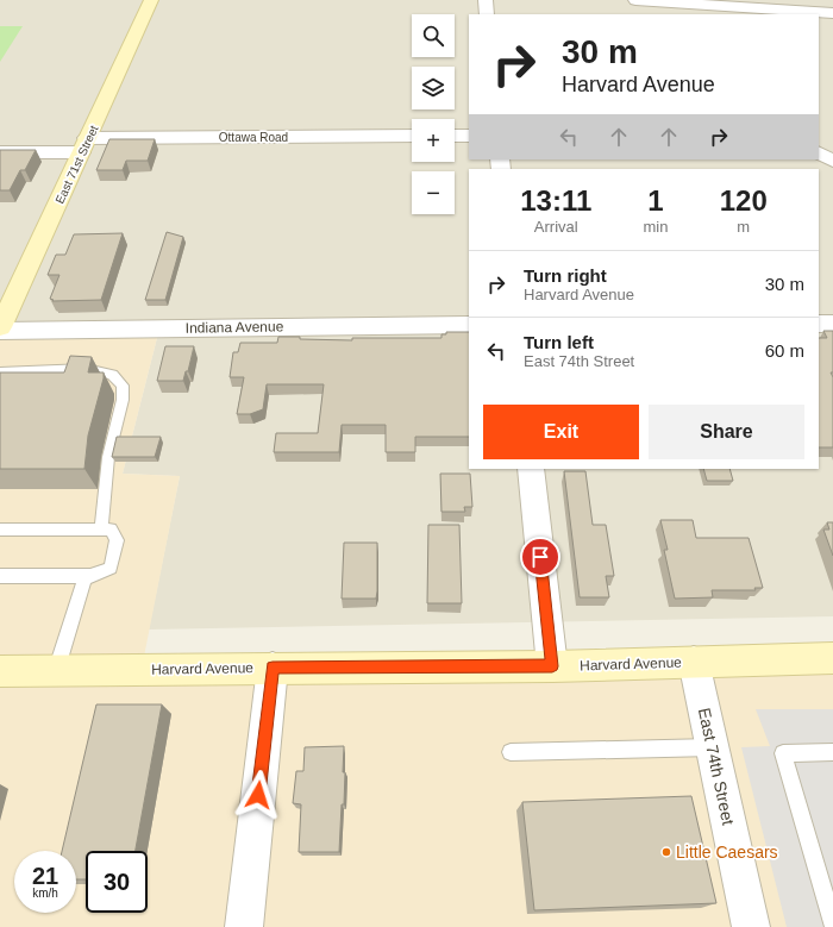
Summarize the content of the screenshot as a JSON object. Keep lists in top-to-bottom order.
{
  "streets": {
    "main road": ["East 71st Street", "Harvard Avenue"],
    "street": ["Ottawa Road", "Indiana Avenue", "East 74th Street"]
  },
  "crossings": [
    ["Ottawa Road", "East 71st Street"],
    ["East 71st Street", "Indiana Avenue"],
    ["Harvard Avenue", "East 74th Street"]
  ],
  "places": ["Little Caesars"],
  "page": {
    "map_buttons": ["+", "−"],
    "turn": ["30 m", "Harvard Avenue"],
    "eta": [
      "13:11",
      "Arrival",
      "1",
      "min",
      "120",
      "m"
    ],
    "list": [
      {
        "name": "Turn right",
        "note": "Harvard Avenue",
        "value": "30 m"
      },
      {
        "name": "Turn left",
        "note": "East 74th Street",
        "value": "60 m"
      }
    ],
    "buttons": ["Exit", "Share"],
    "speed": "21 km/h",
    "limit": "30"
  }
}
